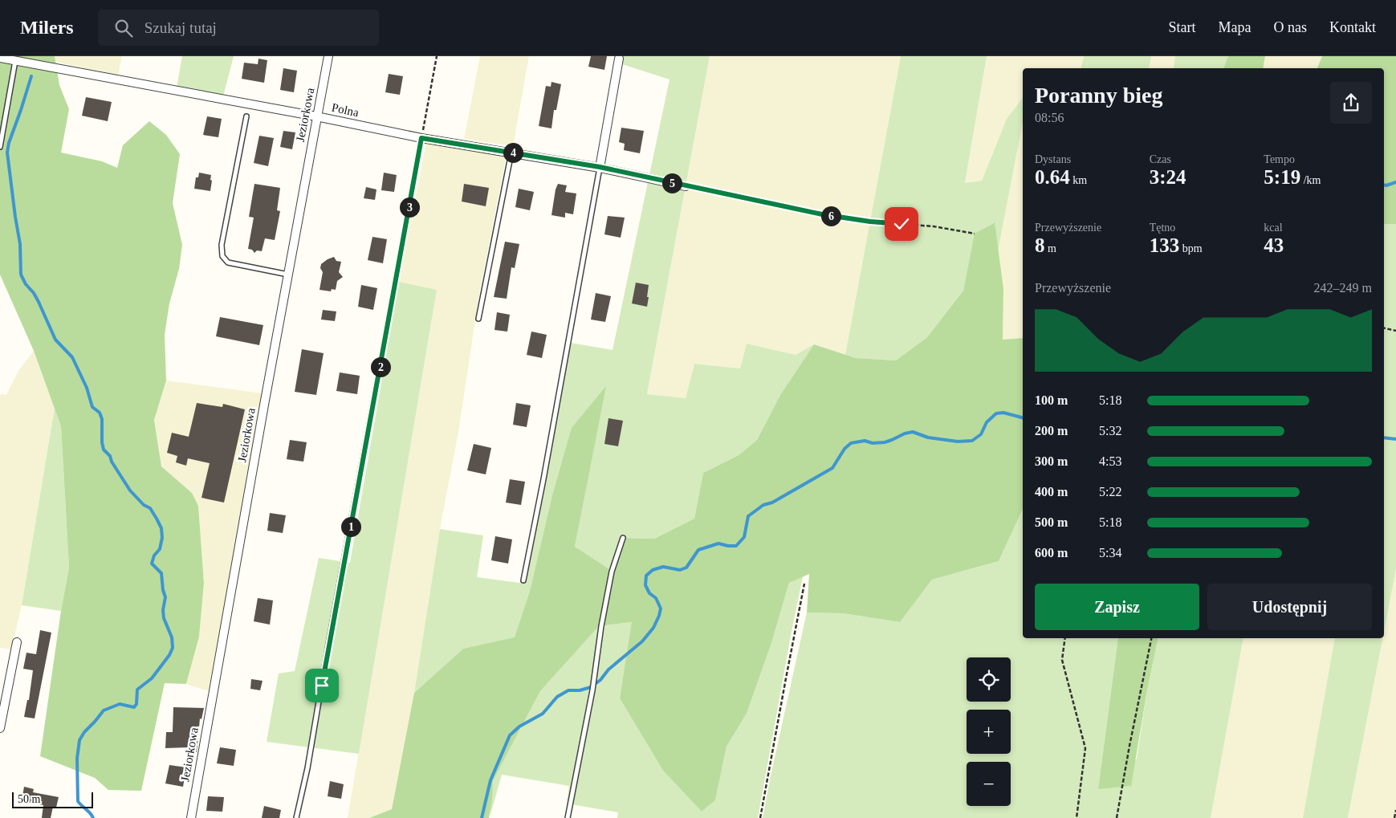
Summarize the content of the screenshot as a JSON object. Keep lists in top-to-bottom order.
{
  "streets": {
    "street": ["Polna", "Jeziorkowa"]
  },
  "crossings": [
    ["Polna", "Jeziorkowa"]
  ],
  "scale_bar": "50 m",
  "page": {
    "header": "Milers",
    "search": "Szukaj tutaj",
    "nav": [
      "Start",
      "Mapa",
      "O nas",
      "Kontakt"
    ],
    "heading": ["Poranny bieg", "08:56"],
    "stats": [
      ["Dystans", "0.64 km"],
      ["Czas", "3:24"],
      ["Tempo", "5:19 /km"],
      ["Przewyższenie", "8 m"],
      ["Tętno", "133 bpm"],
      ["kcal", "43"]
    ],
    "pins": [
      "4",
      "5",
      "3",
      "6",
      "2",
      "1"
    ],
    "chart": ["Przewyższenie", "242–249 m"],
    "list": [
      {
        "name": "100 m",
        "note": "5:18"
      },
      {
        "name": "200 m",
        "note": "5:32"
      },
      {
        "name": "300 m",
        "note": "4:53"
      },
      {
        "name": "400 m",
        "note": "5:22"
      },
      {
        "name": "500 m",
        "note": "5:18"
      },
      {
        "name": "600 m",
        "note": "5:34"
      }
    ],
    "buttons": ["Zapisz", "Udostępnij"],
    "map_buttons": ["+", "−"],
    "scale": "50 m"
  }
}
